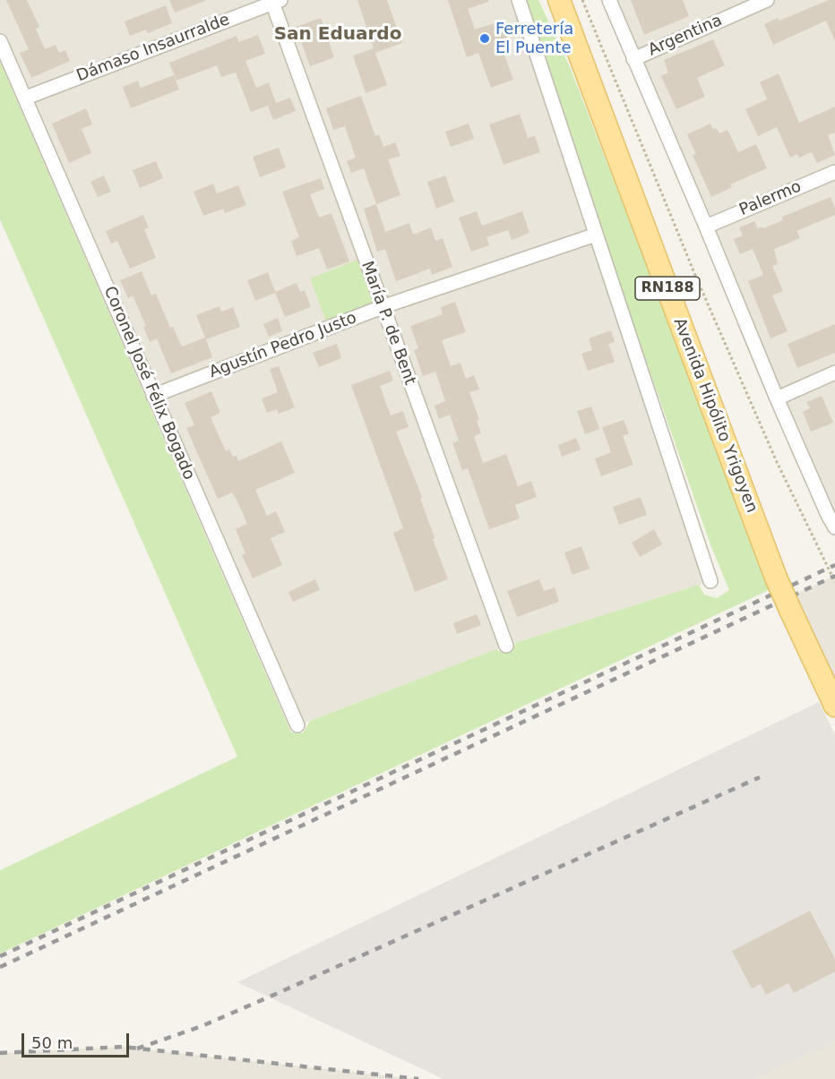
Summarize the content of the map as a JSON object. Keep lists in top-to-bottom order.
{
  "streets": {
    "main road": ["RN188", "Avenida Hipólito Yrigoyen"],
    "street": [
      "Argentina",
      "Dámaso Insaurralde",
      "Palermo",
      "María P. de Bent",
      "Agustín Pedro Justo",
      "Coronel José Félix Bogado"
    ]
  },
  "crossings": [
    ["Dámaso Insaurralde", "María P. de Bent"],
    ["Dámaso Insaurralde", "Coronel José Félix Bogado"],
    ["María P. de Bent", "Agustín Pedro Justo"],
    ["Agustín Pedro Justo", "Coronel José Félix Bogado"]
  ],
  "districts": ["San Eduardo"],
  "places": ["Ferretería El Puente"],
  "scale_bar": "50 m"
}
